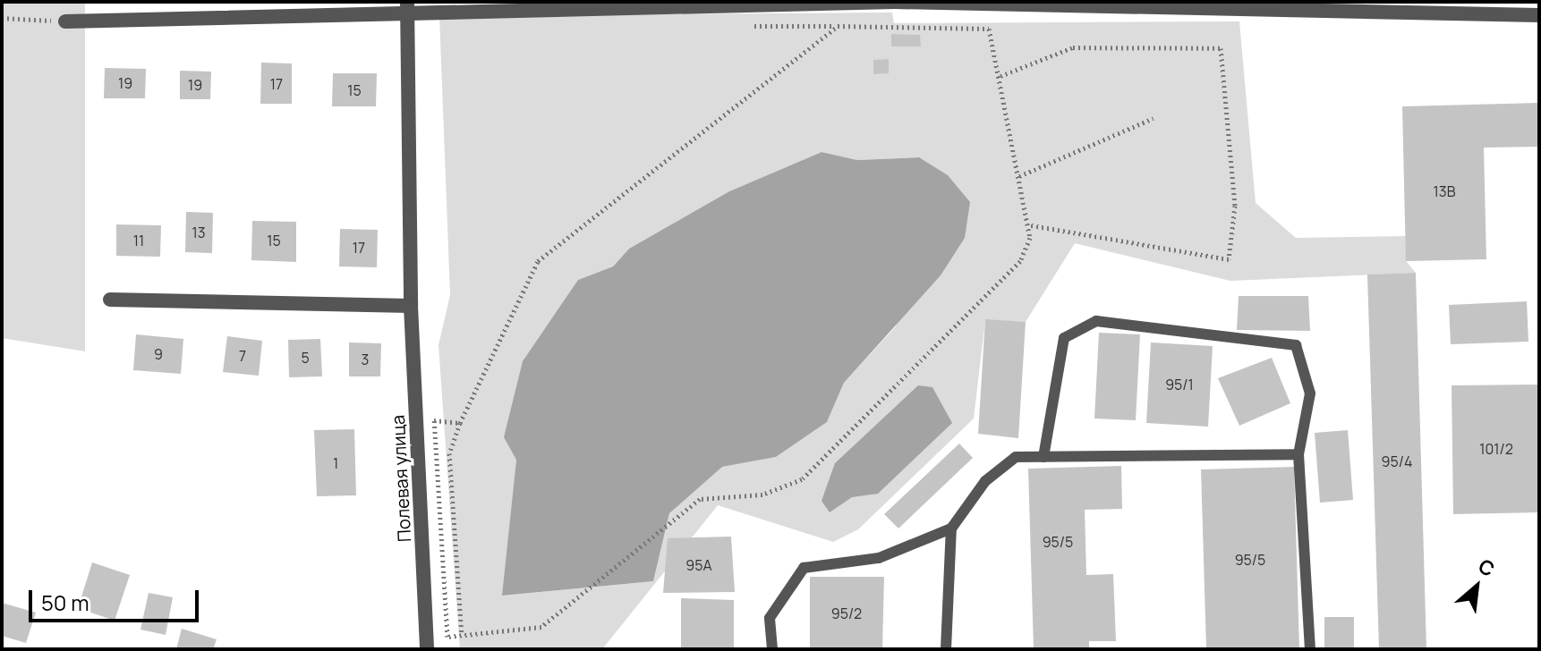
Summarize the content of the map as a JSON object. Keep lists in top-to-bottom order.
{
  "streets": {
    "street": ["Полевая улица"]
  },
  "house_numbers": [
    "19",
    "17",
    "19",
    "15",
    "13В",
    "13",
    "11",
    "15",
    "17",
    "9",
    "7",
    "5",
    "3",
    "95/1",
    "101/2",
    "95/4",
    "1",
    "95/5",
    "95/5",
    "95А",
    "95/2"
  ],
  "scale_bar": "50 m",
  "north": "top right"
}
